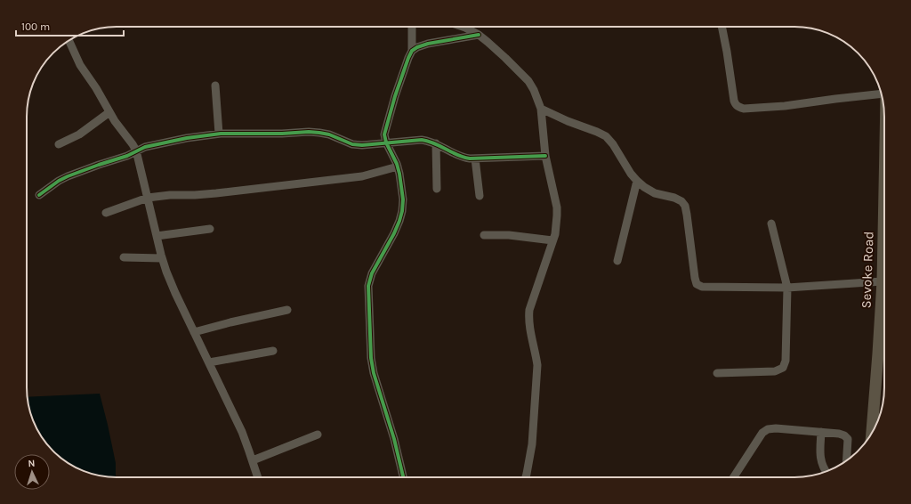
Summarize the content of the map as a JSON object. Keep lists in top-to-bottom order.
{
  "streets": {
    "highway": ["Sevoke Road"]
  },
  "scale_bar": "100 m",
  "north": "top"
}
